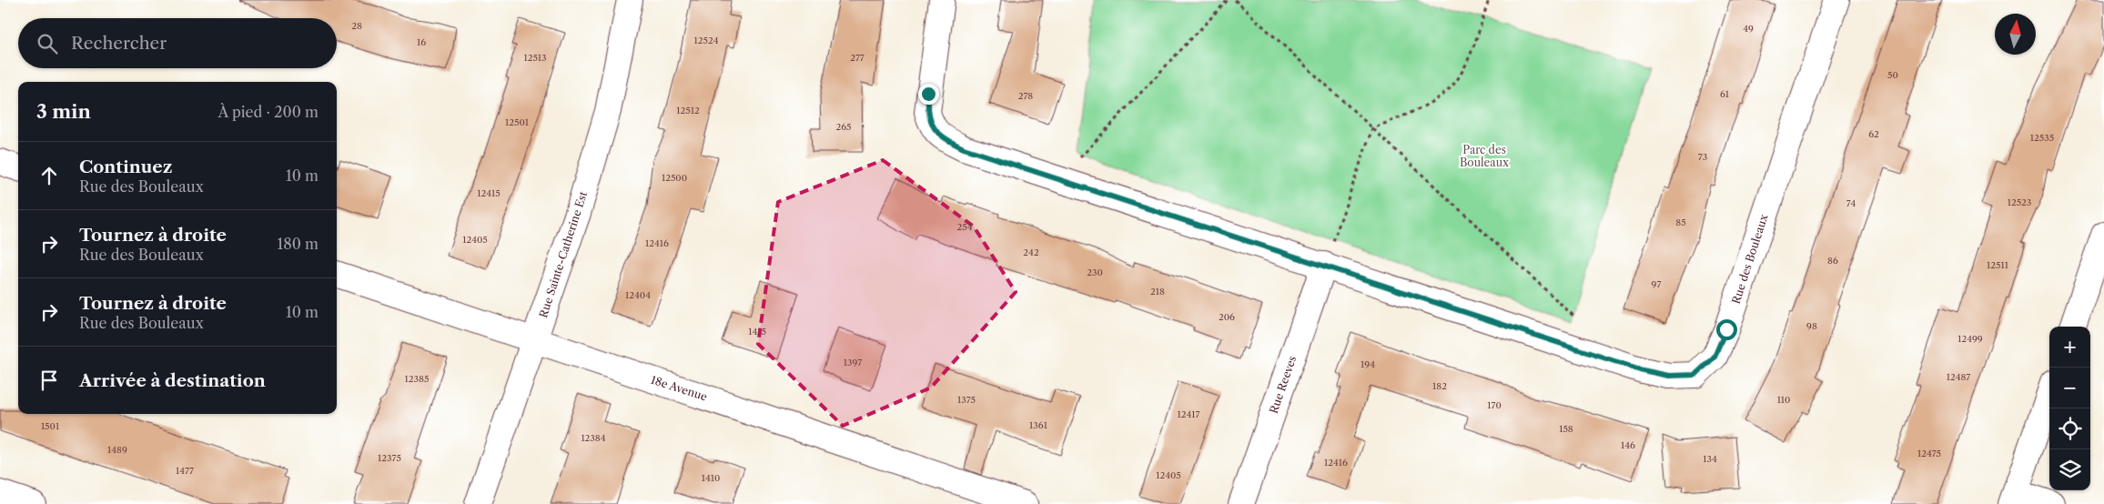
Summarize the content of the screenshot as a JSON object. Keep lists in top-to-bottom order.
{
  "streets": {
    "street": [
      "Rue Sainte-Catherine Est",
      "Rue des Bouleaux",
      "Rue Reeves",
      "18e Avenue"
    ]
  },
  "crossings": [
    ["Rue Sainte-Catherine Est", "18e Avenue"],
    ["Rue des Bouleaux", "Rue Reeves"]
  ],
  "parks": ["Parc des Bouleaux"],
  "house_numbers": [
    "28",
    "49",
    "12524",
    "16",
    "12513",
    "277",
    "50",
    "61",
    "278",
    "12512",
    "12501",
    "265",
    "62",
    "12535",
    "73",
    "12500",
    "12415",
    "12523",
    "74",
    "85",
    "254",
    "12405",
    "12416",
    "242",
    "86",
    "12511",
    "230",
    "97",
    "218",
    "12404",
    "206",
    "98",
    "1415",
    "12499",
    "1397",
    "194",
    "12487",
    "12385",
    "182",
    "1375",
    "110",
    "170",
    "12417",
    "1361",
    "1501",
    "158",
    "12384",
    "146",
    "1489",
    "12475",
    "12375",
    "134",
    "12416",
    "1477",
    "12405",
    "1410"
  ],
  "north": "top",
  "page": {
    "search": "Rechercher",
    "heading": ["3 min", "À pied · 200 m"],
    "list": [
      ["Continuez", "Rue des Bouleaux", "10 m"],
      ["Tournez à droite", "Rue des Bouleaux", "180 m"],
      ["Tournez à droite", "Rue des Bouleaux", "10 m"],
      "Arrivée à destination"
    ],
    "map_buttons": ["+", "−"]
  }
}
